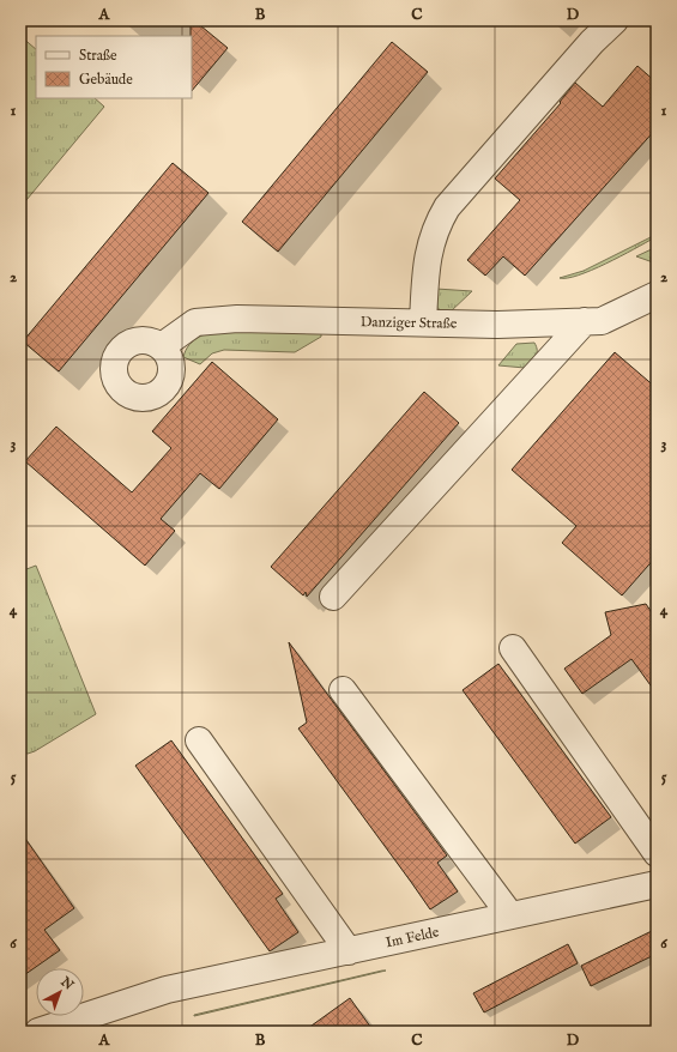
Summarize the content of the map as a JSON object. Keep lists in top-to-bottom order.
{
  "streets": {
    "street": ["Danziger Straße", "Im Felde"]
  },
  "legend": ["Straße", "Gebäude"],
  "north": "top right",
  "grid": {
    "columns": [
      "A",
      "B",
      "C",
      "D"
    ],
    "rows": [
      "1",
      "2",
      "3",
      "4",
      "5",
      "6"
    ]
  }
}
